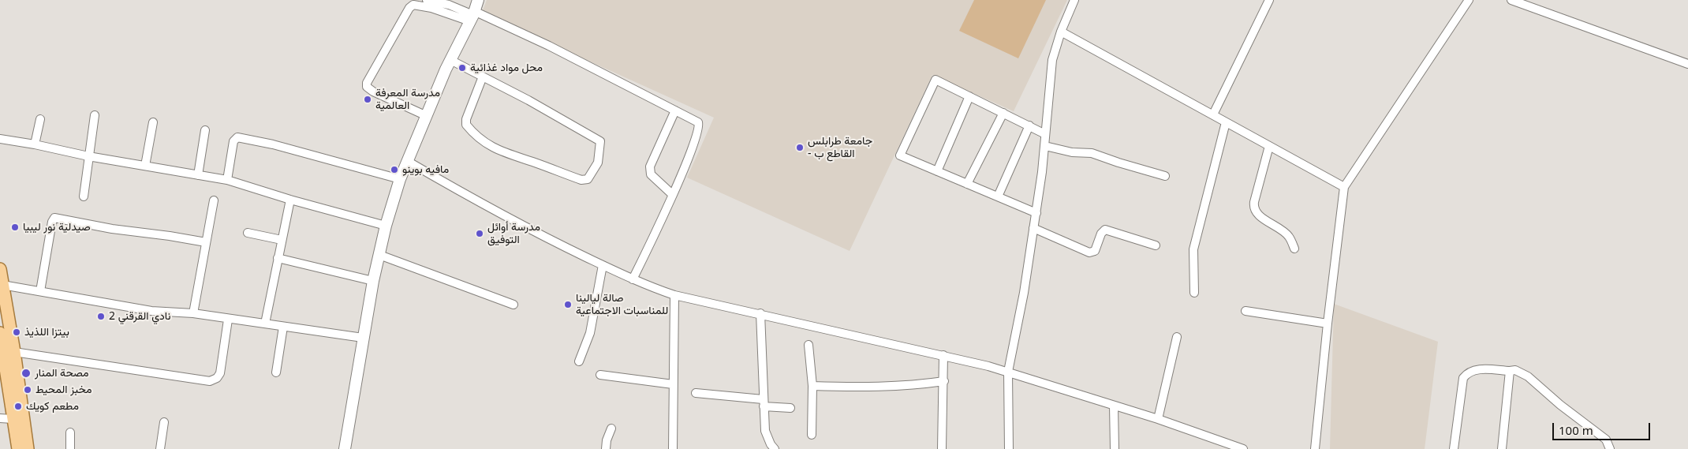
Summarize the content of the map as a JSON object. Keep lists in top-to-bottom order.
{
  "places": [
    "محل مواد غذائية",
    "مدرسة المعرفة العالمية",
    "جامعة طرابلس - القاطع ب",
    "مافيه بوينو",
    "صيدلية نور ليبيا",
    "مدرسة أوائل التوفيق",
    "صالة ليالينا للمناسبات الاجتماعية",
    "نادي القرقني 2",
    "بيتزا اللذيذ",
    "مصحة المنار",
    "مخبز المحيط",
    "مطعم كويك"
  ],
  "scale_bar": "100 m"
}
